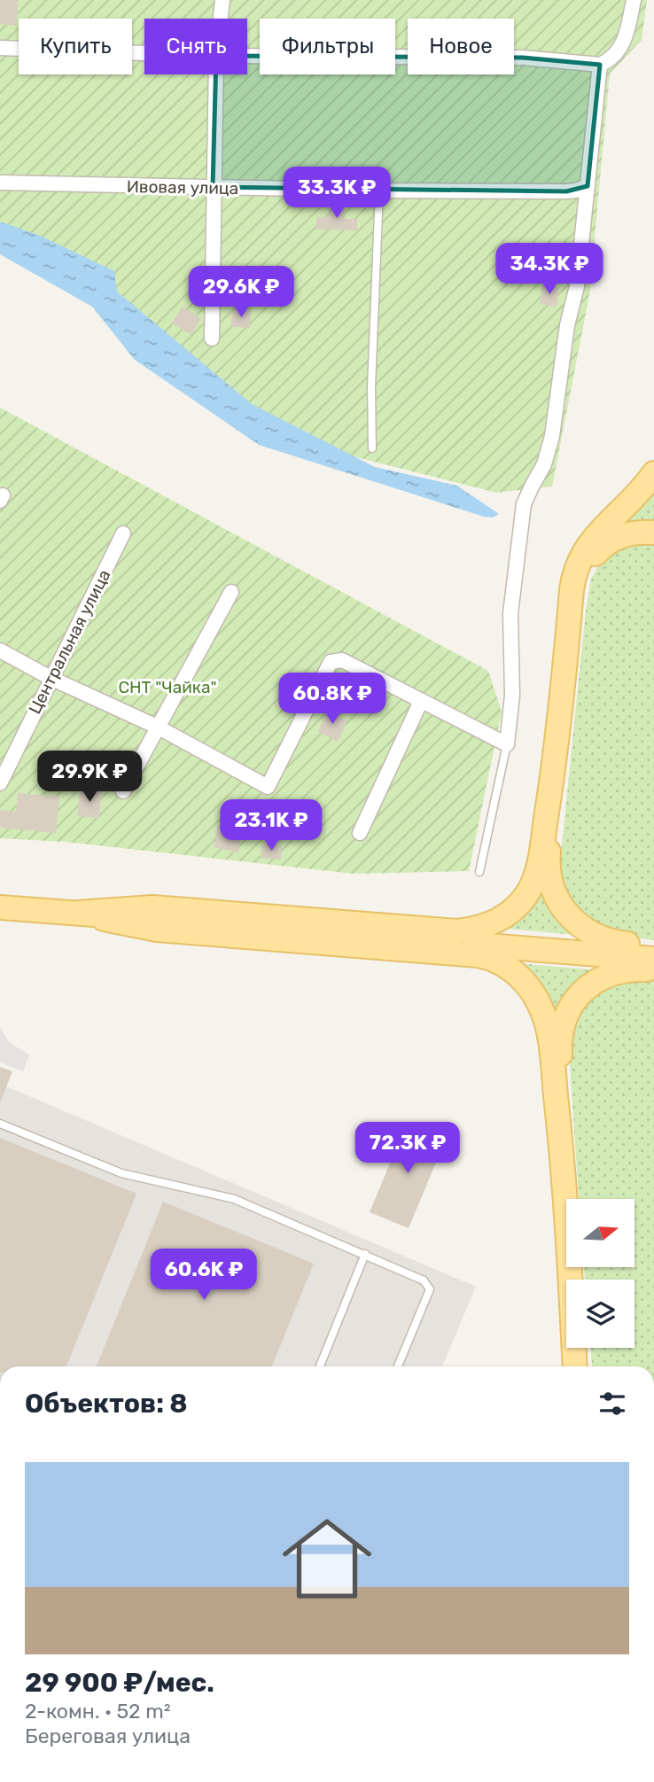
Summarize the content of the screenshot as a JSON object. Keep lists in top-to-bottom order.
{
  "streets": {
    "street": ["Ивовая улица", "Центральная улица"]
  },
  "parks": ["СНТ \"Чайка\""],
  "north": "right",
  "page": {
    "chip": [
      "Купить",
      "Снять",
      "Фильтры",
      "Новое"
    ],
    "price": [
      "33.3K ₽",
      "34.3K ₽",
      "29.6K ₽",
      "60.8K ₽",
      "29.9K ₽",
      "23.1K ₽",
      "72.3K ₽",
      "60.6K ₽"
    ],
    "heading": "Объектов: 8",
    "list": [
      {
        "name": "29 900 ₽/мес.",
        "note": "2-комн. · 52 m² · Береговая улица"
      }
    ]
  }
}
